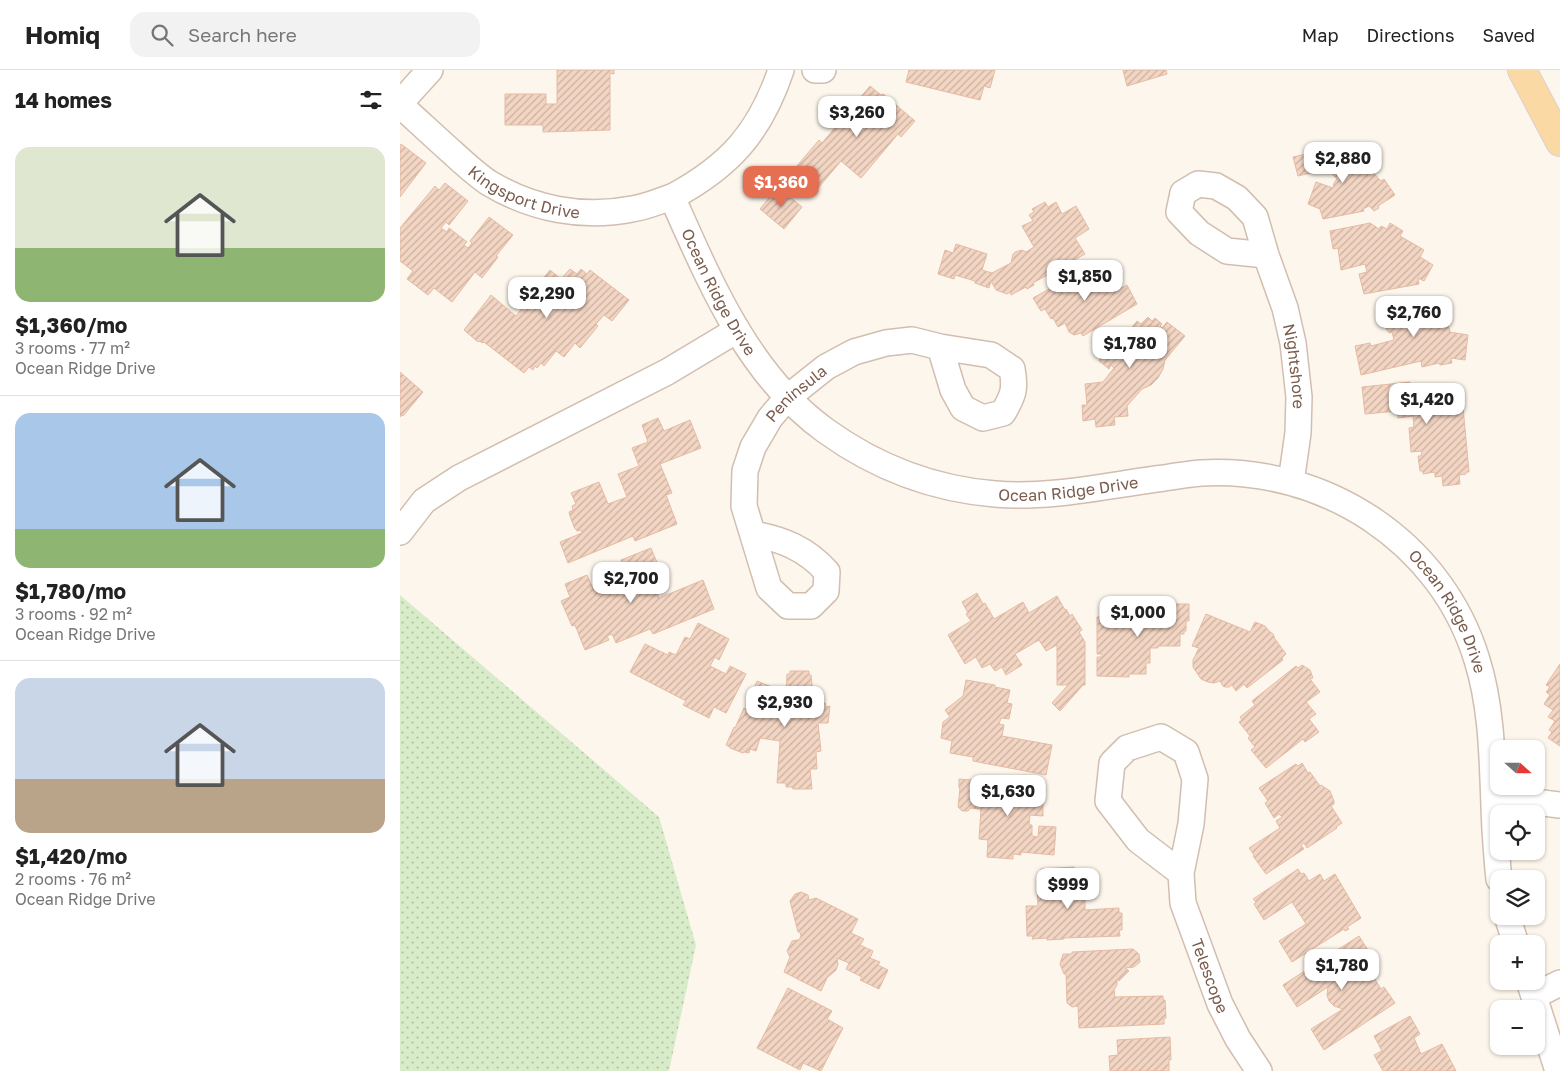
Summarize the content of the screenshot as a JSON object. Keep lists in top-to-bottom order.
{
  "streets": {
    "street": [
      "Kingsport Drive",
      "Ocean Ridge Drive",
      "Nightshore",
      "Peninsula",
      "Telescope"
    ]
  },
  "crossings": [
    ["Kingsport Drive", "Ocean Ridge Drive"],
    ["Ocean Ridge Drive", "Nightshore"],
    ["Ocean Ridge Drive", "Peninsula"]
  ],
  "north": "right",
  "page": {
    "header": "Homiq",
    "search": "Search here",
    "nav": ["Map", "Directions", "Saved"],
    "heading": "14 homes",
    "price": [
      "$3,260",
      "$2,880",
      "$1,360",
      "$1,850",
      "$2,290",
      "$2,760",
      "$1,780",
      "$1,420",
      "$2,700",
      "$1,000",
      "$2,930",
      "$1,630",
      "$999",
      "$1,780"
    ],
    "list": [
      {
        "name": "$1,360/mo",
        "note": "3 rooms · 77 m² · Ocean Ridge Drive"
      },
      {
        "name": "$1,780/mo",
        "note": "3 rooms · 92 m² · Ocean Ridge Drive"
      },
      {
        "name": "$1,420/mo",
        "note": "2 rooms · 76 m² · Ocean Ridge Drive"
      }
    ],
    "map_buttons": ["+", "−"]
  }
}
